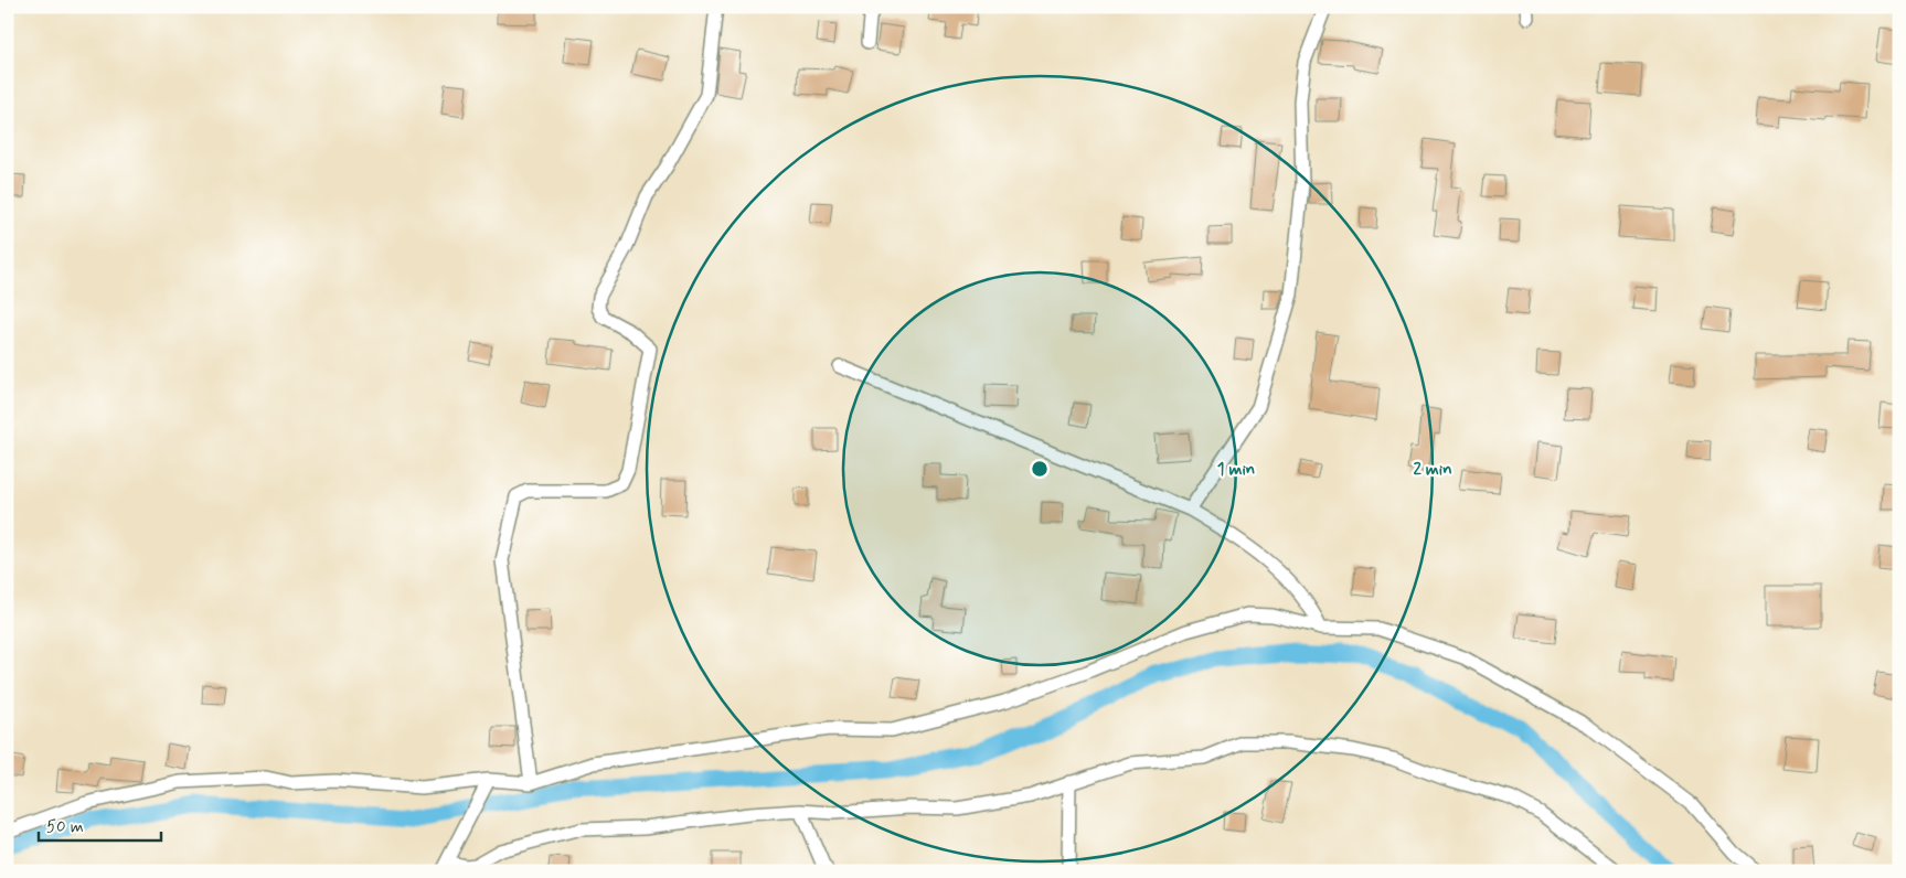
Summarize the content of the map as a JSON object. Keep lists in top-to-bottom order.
{
  "scale_bar": "50 m",
  "rings": ["1 min", "2 min"]
}
